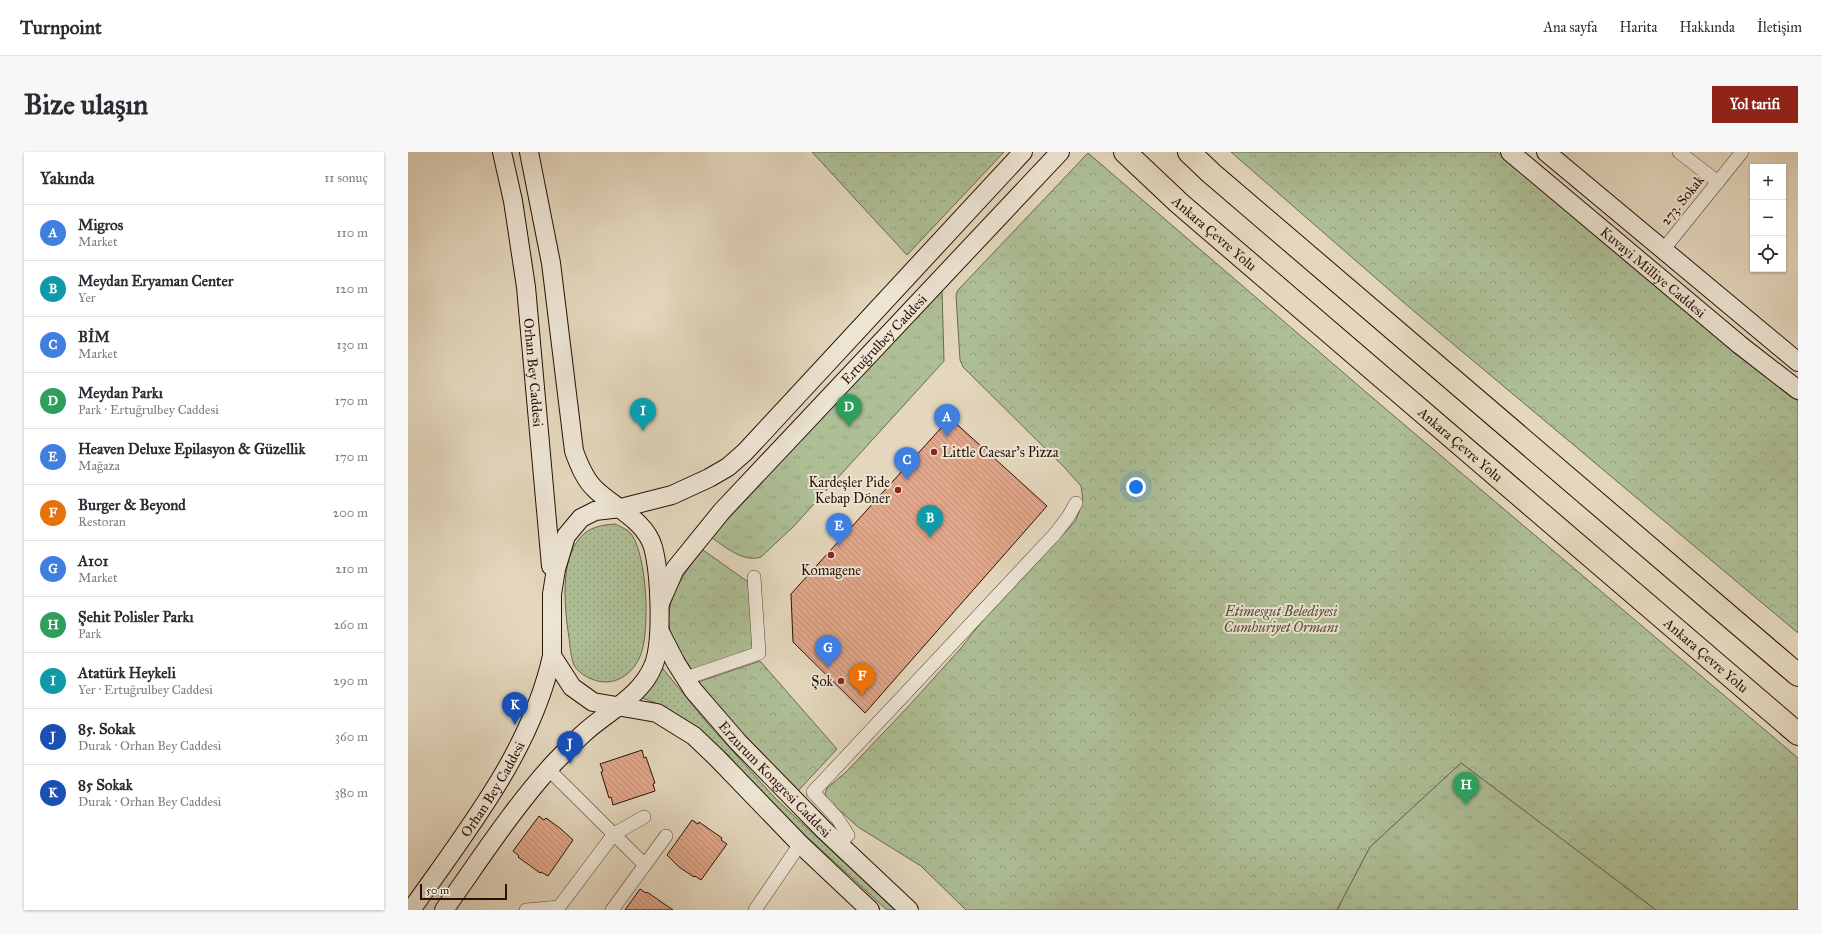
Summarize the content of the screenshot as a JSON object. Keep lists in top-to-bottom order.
{
  "streets": {
    "highway": ["Ankara Çevre Yolu"],
    "main road": [
      "Kuvayi Milliye Caddesi",
      "Ertuğrulbey Caddesi",
      "Orhan Bey Caddesi",
      "Erzurum Kongresi Caddesi"
    ],
    "street": ["273. Sokak"]
  },
  "crossings": [
    ["273. Sokak", "Kuvayi Milliye Caddesi"],
    ["Ertuğrulbey Caddesi", "Orhan Bey Caddesi"],
    ["Orhan Bey Caddesi", "Erzurum Kongresi Caddesi"]
  ],
  "parks": ["Etimesgut Belediyesi Cumhuriyet Ormanı"],
  "places": [
    "Little Caesar's Pizza",
    "Kardeşler Pide Kebap Döner",
    "Komagene",
    "Şok"
  ],
  "scale_bar": "50 m",
  "page": {
    "header": "Turnpoint",
    "nav": [
      "Ana sayfa",
      "Harita",
      "Hakkında",
      "İletişim"
    ],
    "buttons": "Yol tarifi",
    "title": "Bize ulaşın",
    "heading": ["Yakında", "11 sonuç"],
    "map_buttons": ["+", "−"],
    "list": [
      {
        "mark": "A",
        "name": "Migros",
        "note": "Market",
        "value": "110 m"
      },
      {
        "mark": "B",
        "name": "Meydan Eryaman Center",
        "note": "Yer",
        "value": "120 m"
      },
      {
        "mark": "C",
        "name": "BİM",
        "note": "Market",
        "value": "130 m"
      },
      {
        "mark": "D",
        "name": "Meydan Parkı",
        "note": "Park · Ertuğrulbey Caddesi",
        "value": "170 m"
      },
      {
        "mark": "E",
        "name": "Heaven Deluxe Epilasyon & Güzellik",
        "note": "Mağaza",
        "value": "170 m"
      },
      {
        "mark": "F",
        "name": "Burger & Beyond",
        "note": "Restoran",
        "value": "200 m"
      },
      {
        "mark": "G",
        "name": "A101",
        "note": "Market",
        "value": "210 m"
      },
      {
        "mark": "H",
        "name": "Şehit Polisler Parkı",
        "note": "Park",
        "value": "260 m"
      },
      {
        "mark": "I",
        "name": "Atatürk Heykeli",
        "note": "Yer · Ertuğrulbey Caddesi",
        "value": "290 m"
      },
      {
        "mark": "J",
        "name": "85. Sokak",
        "note": "Durak · Orhan Bey Caddesi",
        "value": "360 m"
      },
      {
        "mark": "K",
        "name": "85 Sokak",
        "note": "Durak · Orhan Bey Caddesi",
        "value": "380 m"
      }
    ],
    "pins": [
      "D",
      "I",
      "A",
      "C",
      "B",
      "E",
      "G",
      "F",
      "K",
      "J",
      "H"
    ],
    "scale": "50 m"
  }
}
